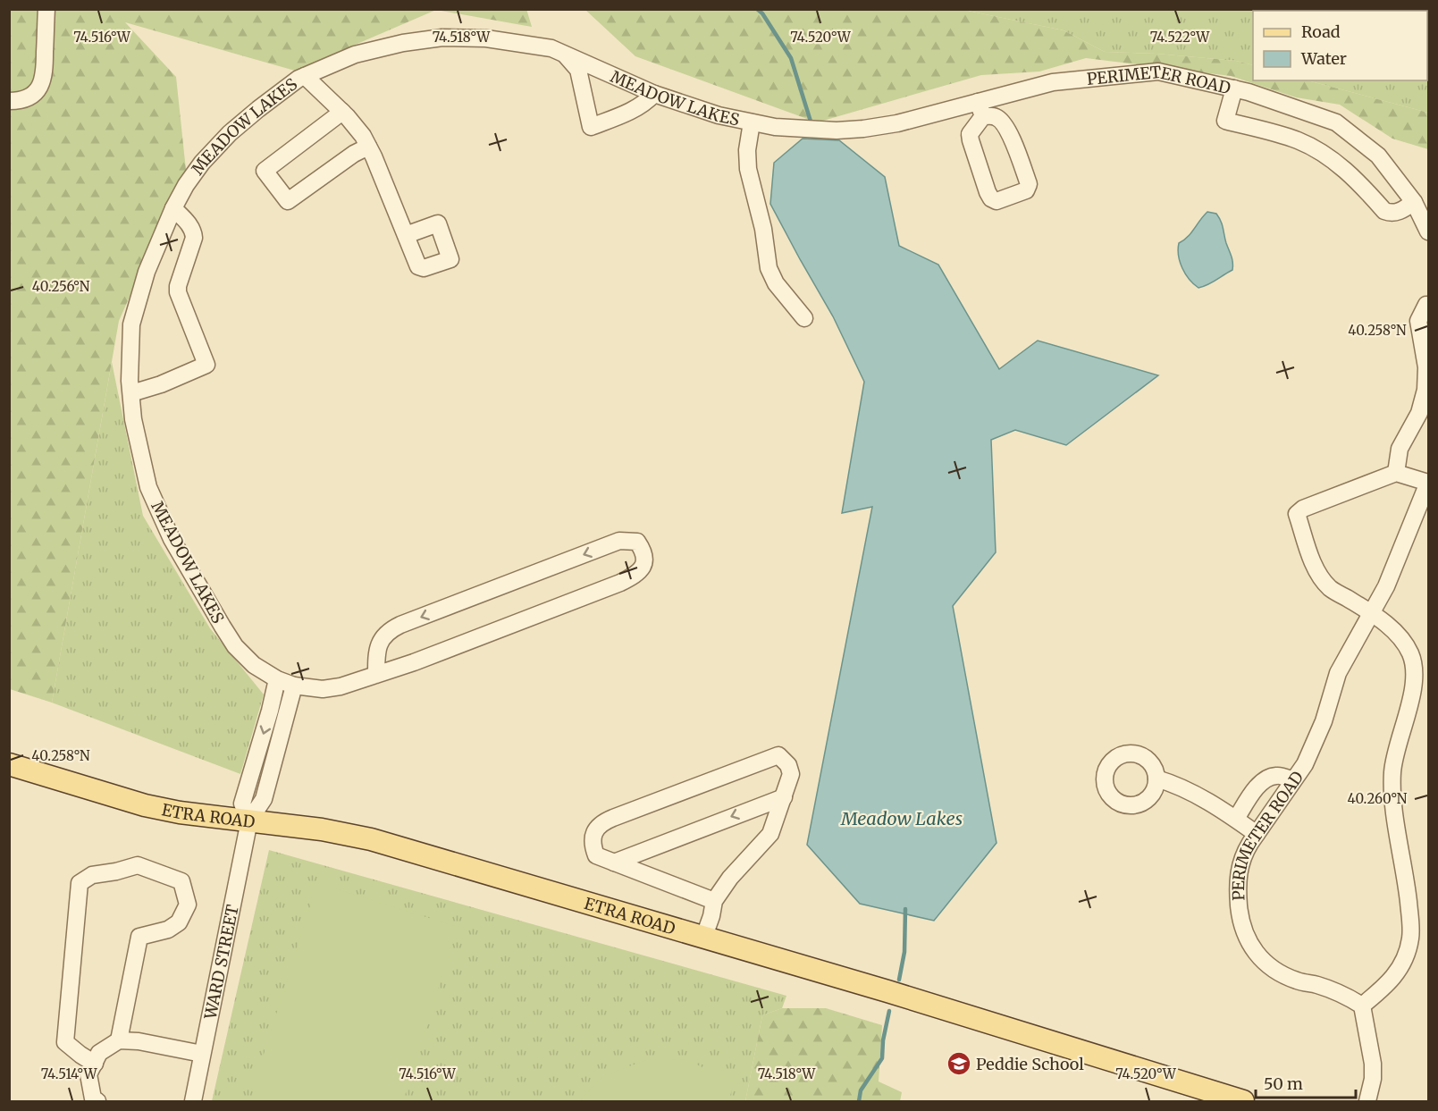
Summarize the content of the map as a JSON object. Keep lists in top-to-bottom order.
{
  "streets": {
    "main road": ["ETRA ROAD"],
    "street": ["PERIMETER ROAD", "MEADOW LAKES", "WARD STREET"]
  },
  "crossings": [
    ["PERIMETER ROAD", "MEADOW LAKES"],
    ["ETRA ROAD", "WARD STREET"]
  ],
  "water": ["Meadow Lakes"],
  "places": {
    "school or university": ["Peddie School"]
  },
  "legend": ["Road", "Water"],
  "scale_bar": "50 m",
  "coordinates": [
    "74.516°W",
    "74.518°W",
    "74.520°W",
    "74.522°W",
    "40.256°N",
    "40.258°N",
    "40.260°N",
    "74.514°W"
  ]
}
